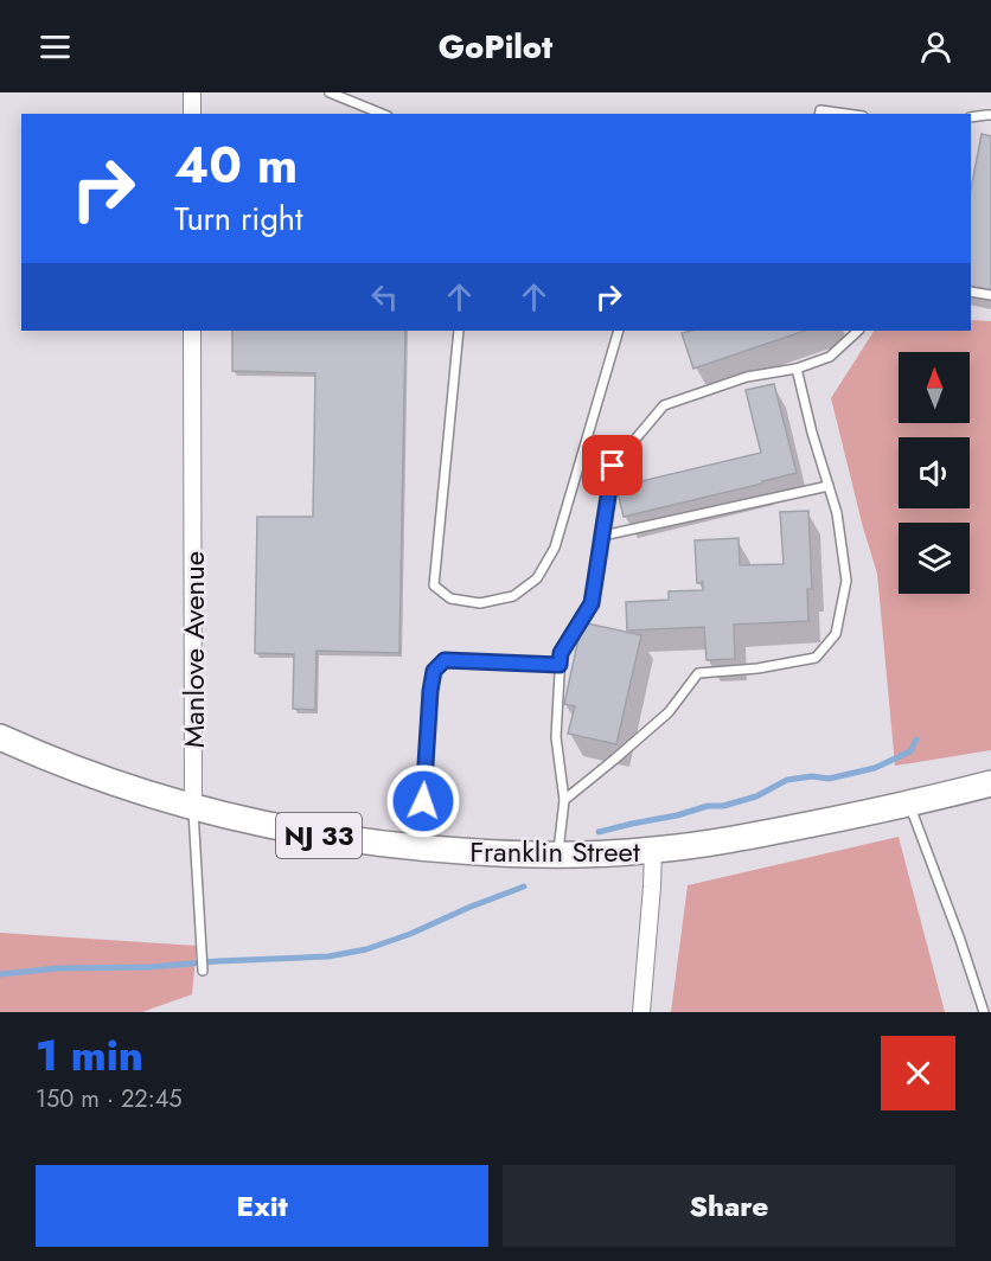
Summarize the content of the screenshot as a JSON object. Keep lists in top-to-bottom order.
{
  "streets": {
    "main road": ["NJ 33", "Franklin Street"],
    "street": ["Manlove Avenue"]
  },
  "crossings": [
    ["Manlove Avenue", "Franklin Street"]
  ],
  "north": "top",
  "page": {
    "header": "GoPilot",
    "turn": ["40 m", "Turn right"],
    "heading": ["1 min", "150 m · 22:45"],
    "buttons": ["Exit", "Share"]
  }
}
